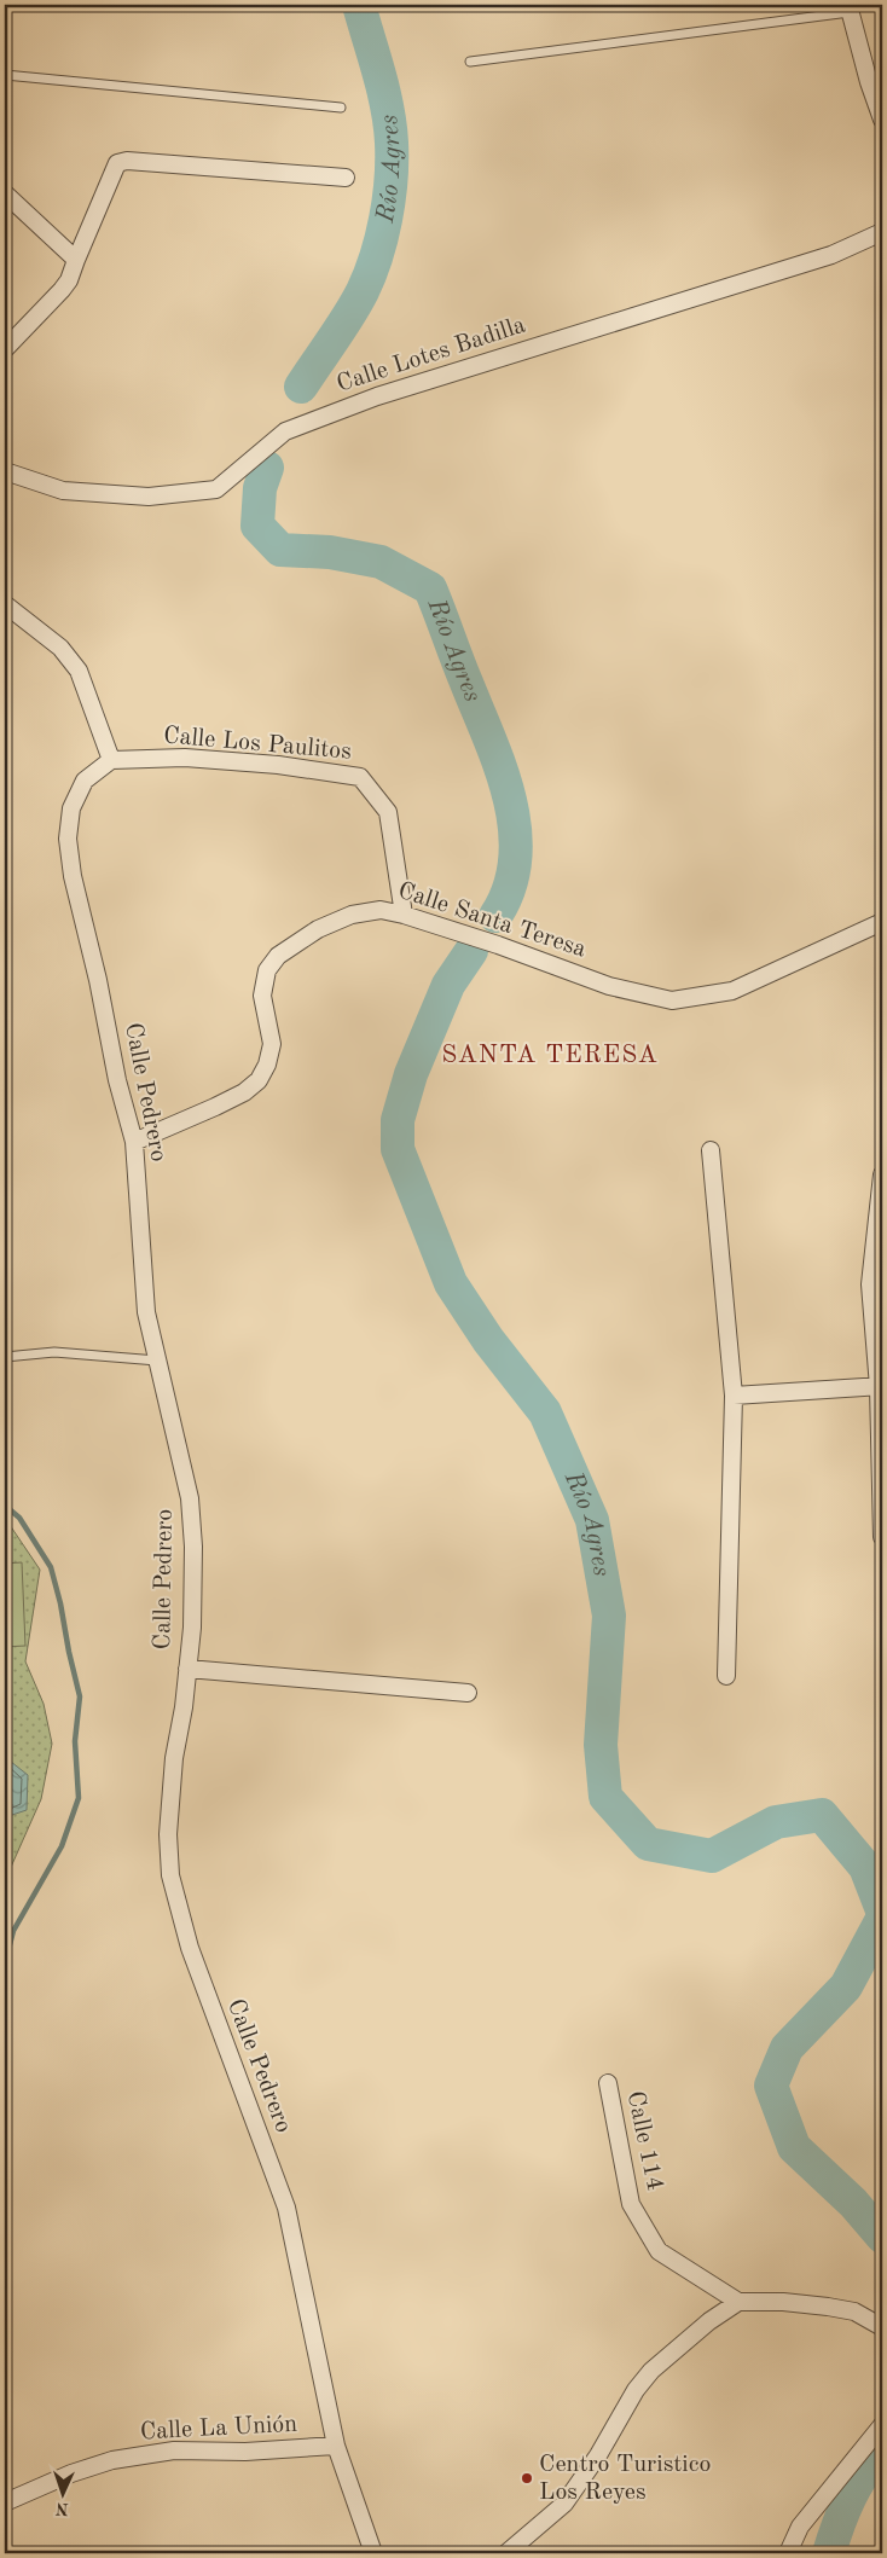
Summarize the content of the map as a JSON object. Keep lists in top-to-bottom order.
{
  "streets": {
    "street": [
      "Calle Lotes Badilla",
      "Calle Los Paulitos",
      "Calle Santa Teresa",
      "Calle Pedrero",
      "Calle 114",
      "Calle La Unión"
    ]
  },
  "crossings": [
    ["Calle Los Paulitos", "Calle Santa Teresa"],
    ["Calle Los Paulitos", "Calle Pedrero"],
    ["Calle Santa Teresa", "Calle Pedrero"],
    ["Calle Pedrero", "Calle La Unión"]
  ],
  "districts": ["SANTA TERESA"],
  "water": ["Río Agres"],
  "places": ["Centro Turistico Los Reyes"],
  "north": "bottom"
}
